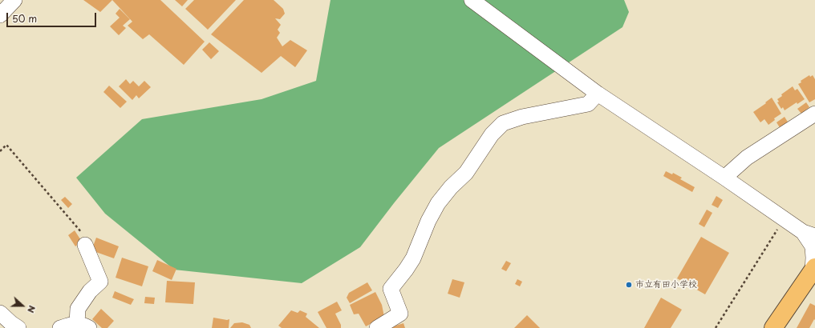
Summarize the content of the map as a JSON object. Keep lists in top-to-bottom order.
{
  "places": ["市立有田小学校"],
  "scale_bar": "50 m",
  "north": "right"
}
